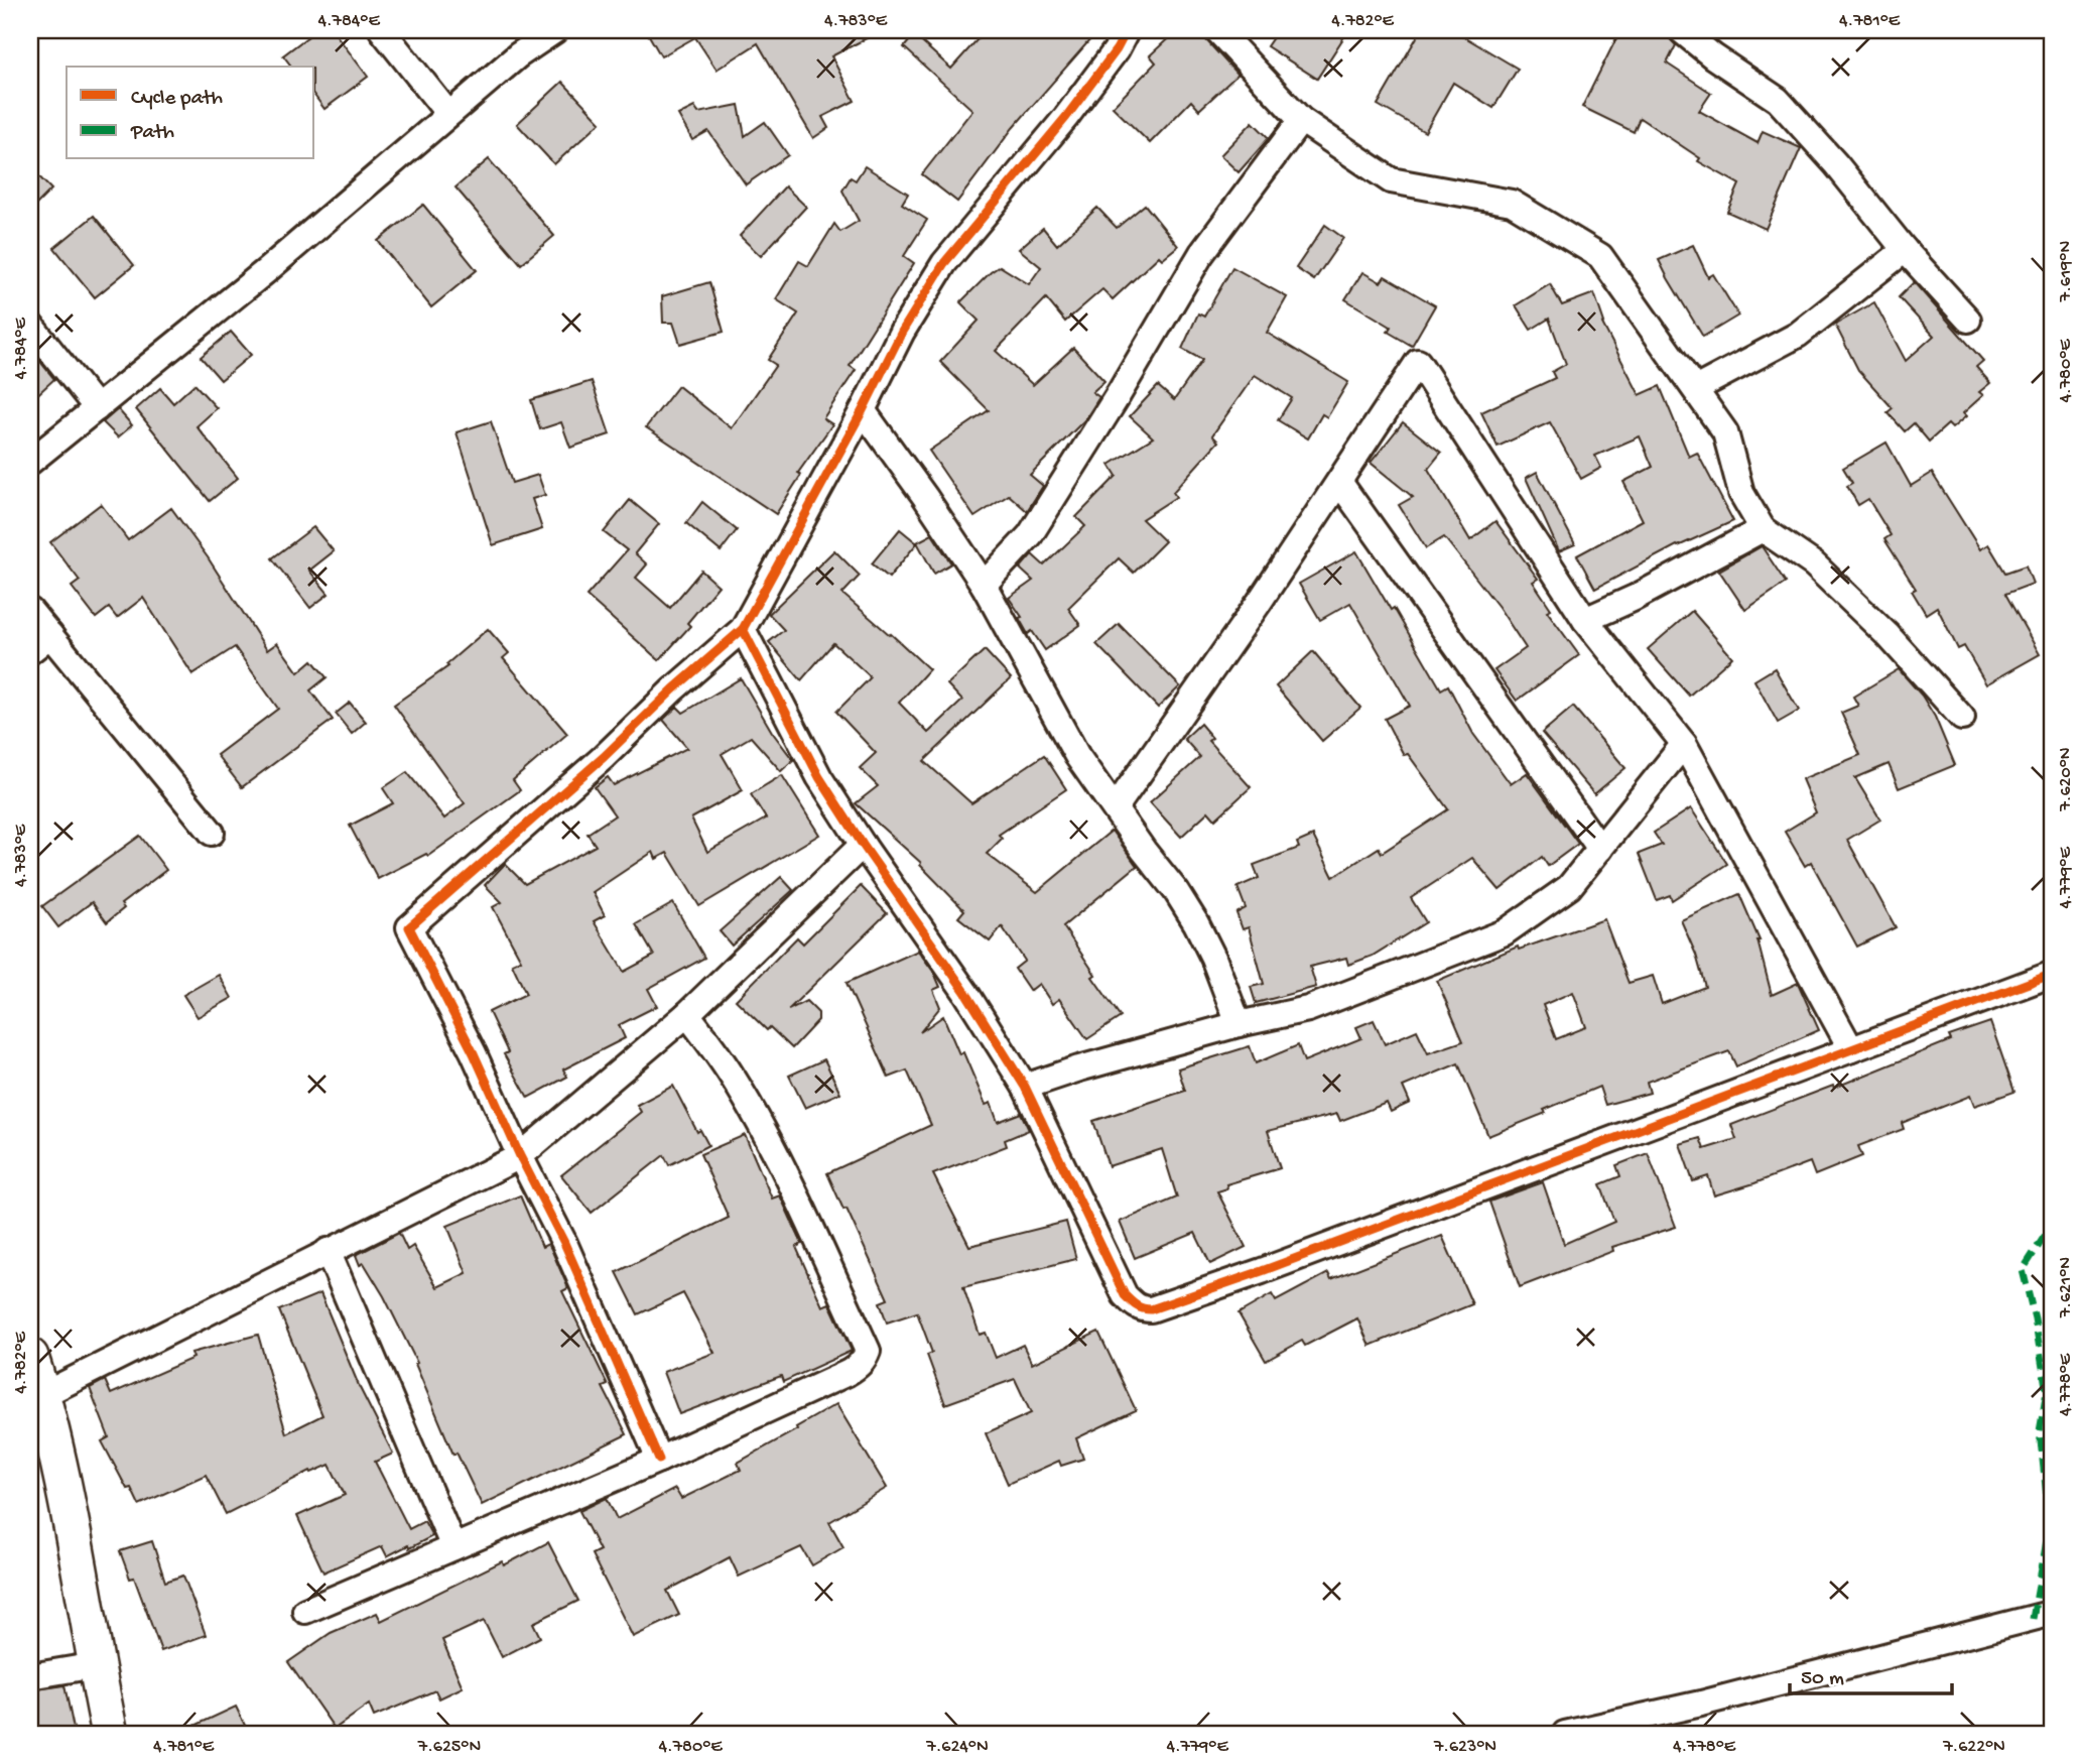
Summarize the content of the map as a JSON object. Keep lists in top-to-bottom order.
{
  "legend": ["Cycle path", "Path"],
  "scale_bar": "50 m",
  "coordinates": [
    "4.784°E",
    "4.783°E",
    "4.782°E",
    "4.781°E",
    "7.619°N",
    "4.780°E",
    "7.620°N",
    "4.779°E",
    "7.621°N",
    "4.778°E",
    "7.625°N",
    "7.624°N",
    "7.623°N",
    "7.622°N"
  ]
}
